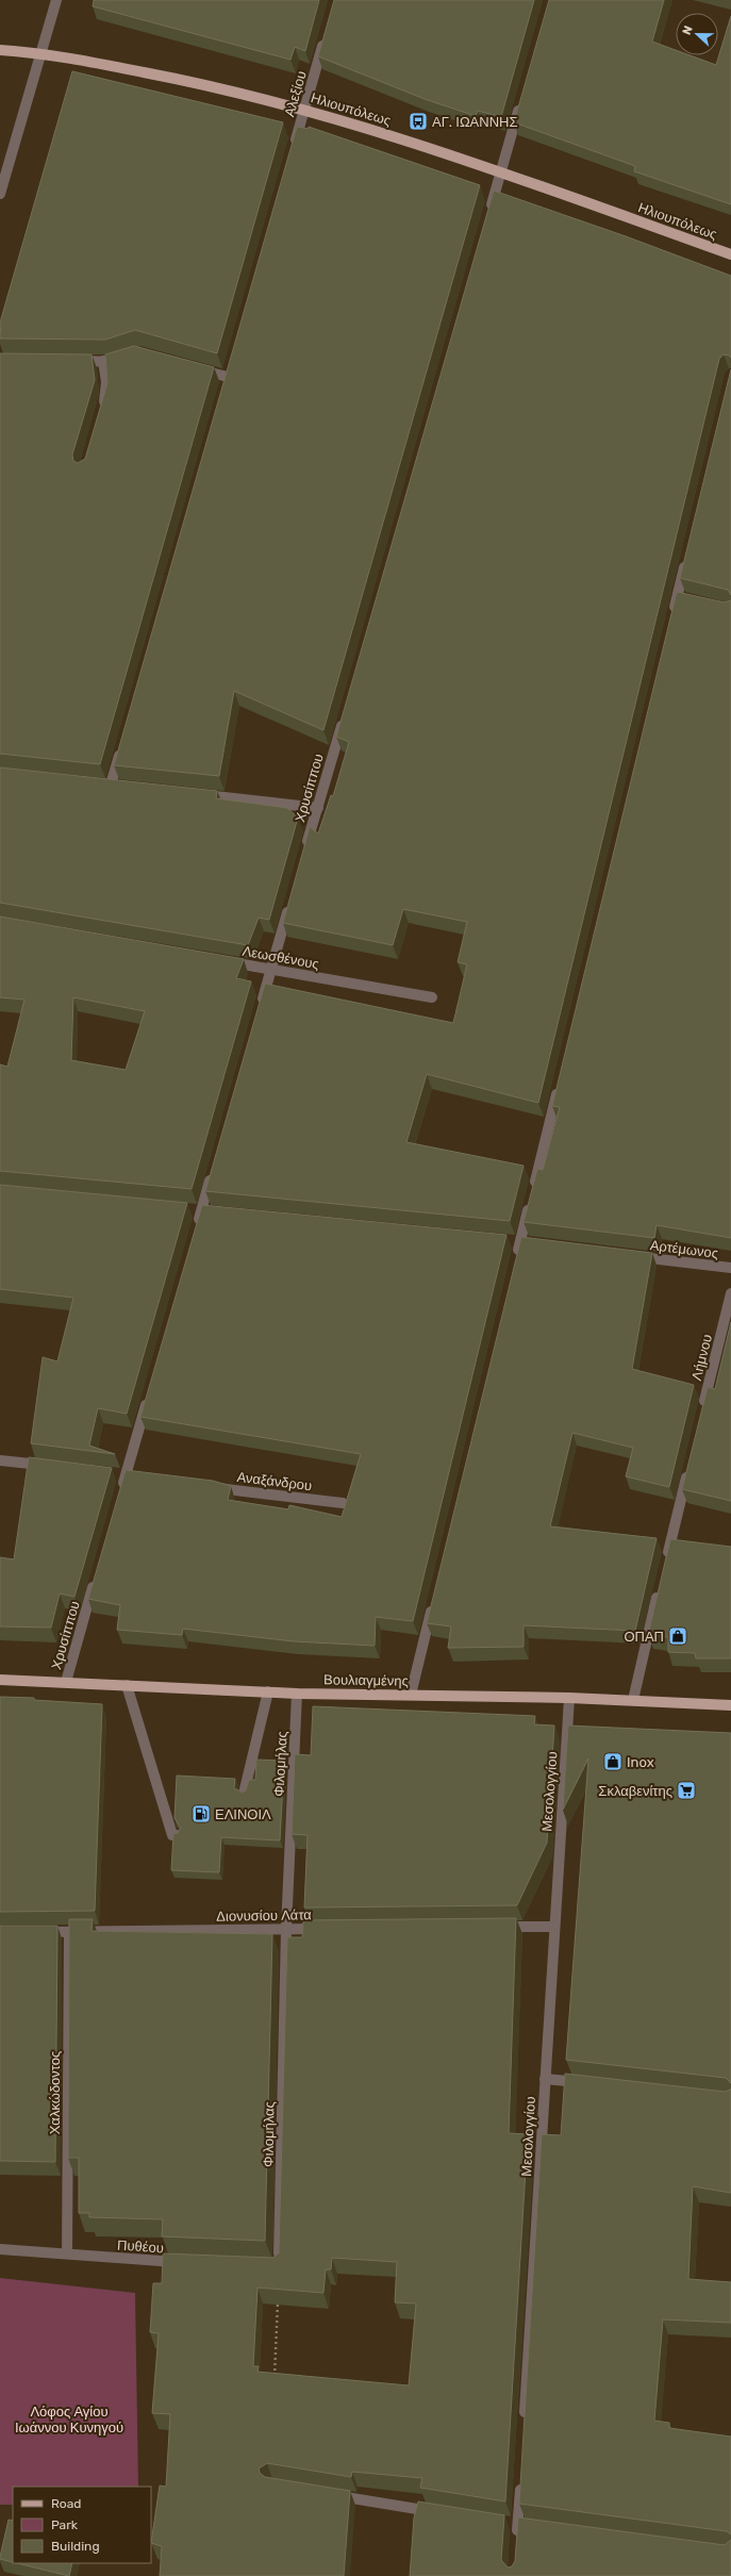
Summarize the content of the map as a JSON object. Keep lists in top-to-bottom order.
{
  "streets": {
    "main road": ["Ηλιουπόλεως", "Βουλιαγμένης"],
    "street": [
      "Αλεξίου",
      "Χρυσίππου",
      "Λεωσθένους",
      "Αρτέμωνος",
      "Λήμνου",
      "Αναξάνδρου",
      "Φιλομήλας",
      "Μεσολογγίου",
      "Διονυσίου Λάτα",
      "Χαλκώδοντος",
      "Πυθέου"
    ]
  },
  "crossings": [
    ["Αλεξίου", "Ηλιουπόλεως"],
    ["Χρυσίππου", "Βουλιαγμένης"],
    ["Βουλιαγμένης", "Φιλομήλας"],
    ["Βουλιαγμένης", "Μεσολογγίου"],
    ["Φιλομήλας", "Διονυσίου Λάτα"],
    ["Διονυσίου Λάτα", "Χαλκώδοντος"],
    ["Χαλκώδοντος", "Πυθέου"]
  ],
  "parks": ["Λόφος Αγίου Ιωάννου Κυνηγού"],
  "places": {
    "bus stop": ["ΑΓ. ΙΩΑΝΝΗΣ"],
    "shop": ["ΟΠΑΠ", "Inox"],
    "supermarket": ["Σκλαβενίτης"],
    "fuel station": ["ΕΛΙΝΟΙΛ"]
  },
  "legend": ["Road", "Park", "Building"],
  "north": "left"
}
